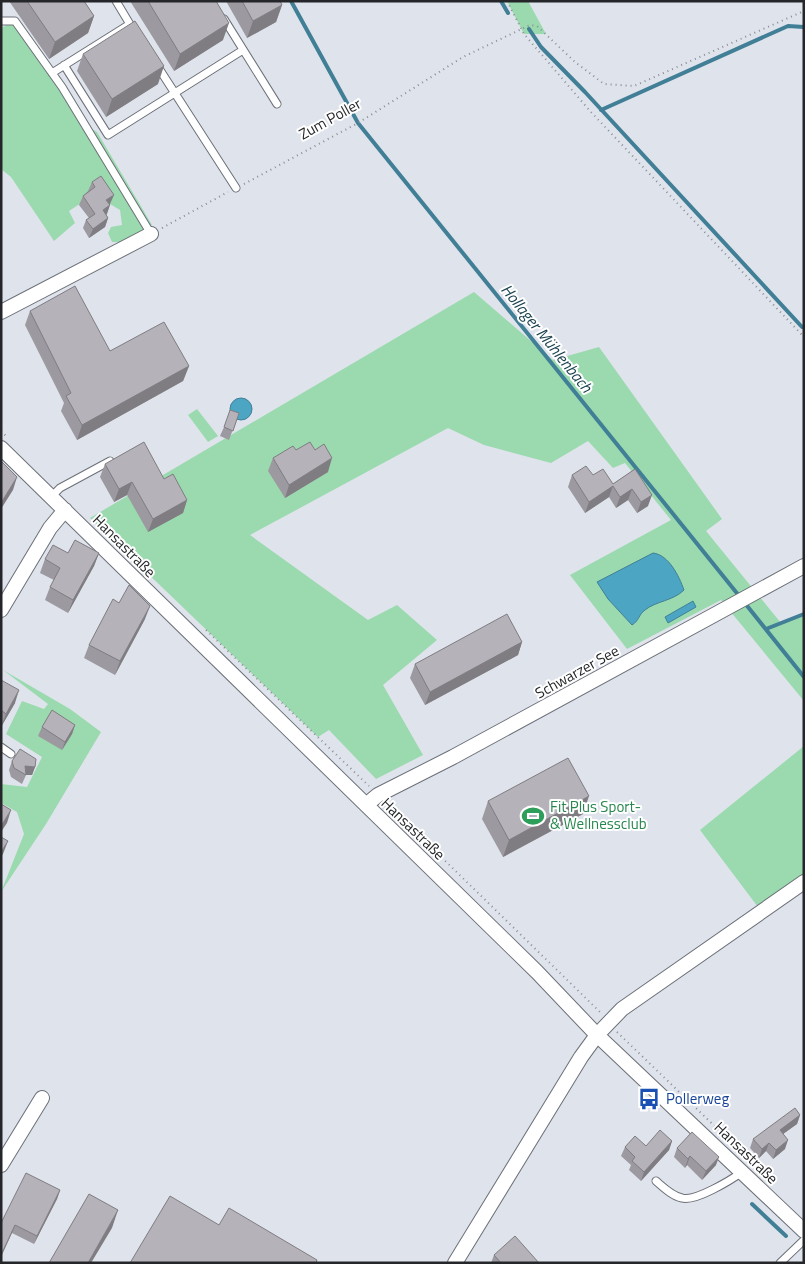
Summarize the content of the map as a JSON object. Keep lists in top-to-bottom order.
{
  "streets": {
    "street": ["Hansastraße", "Schwarzer See"],
    "path": ["Zum Poller"]
  },
  "crossings": [
    ["Hansastraße", "Schwarzer See"]
  ],
  "water": ["Hollager Mühlenbach"],
  "places": {
    "sports": ["Fit Plus Sport- & Wellnessclub"],
    "bus stop": ["Pollerweg"]
  }
}
